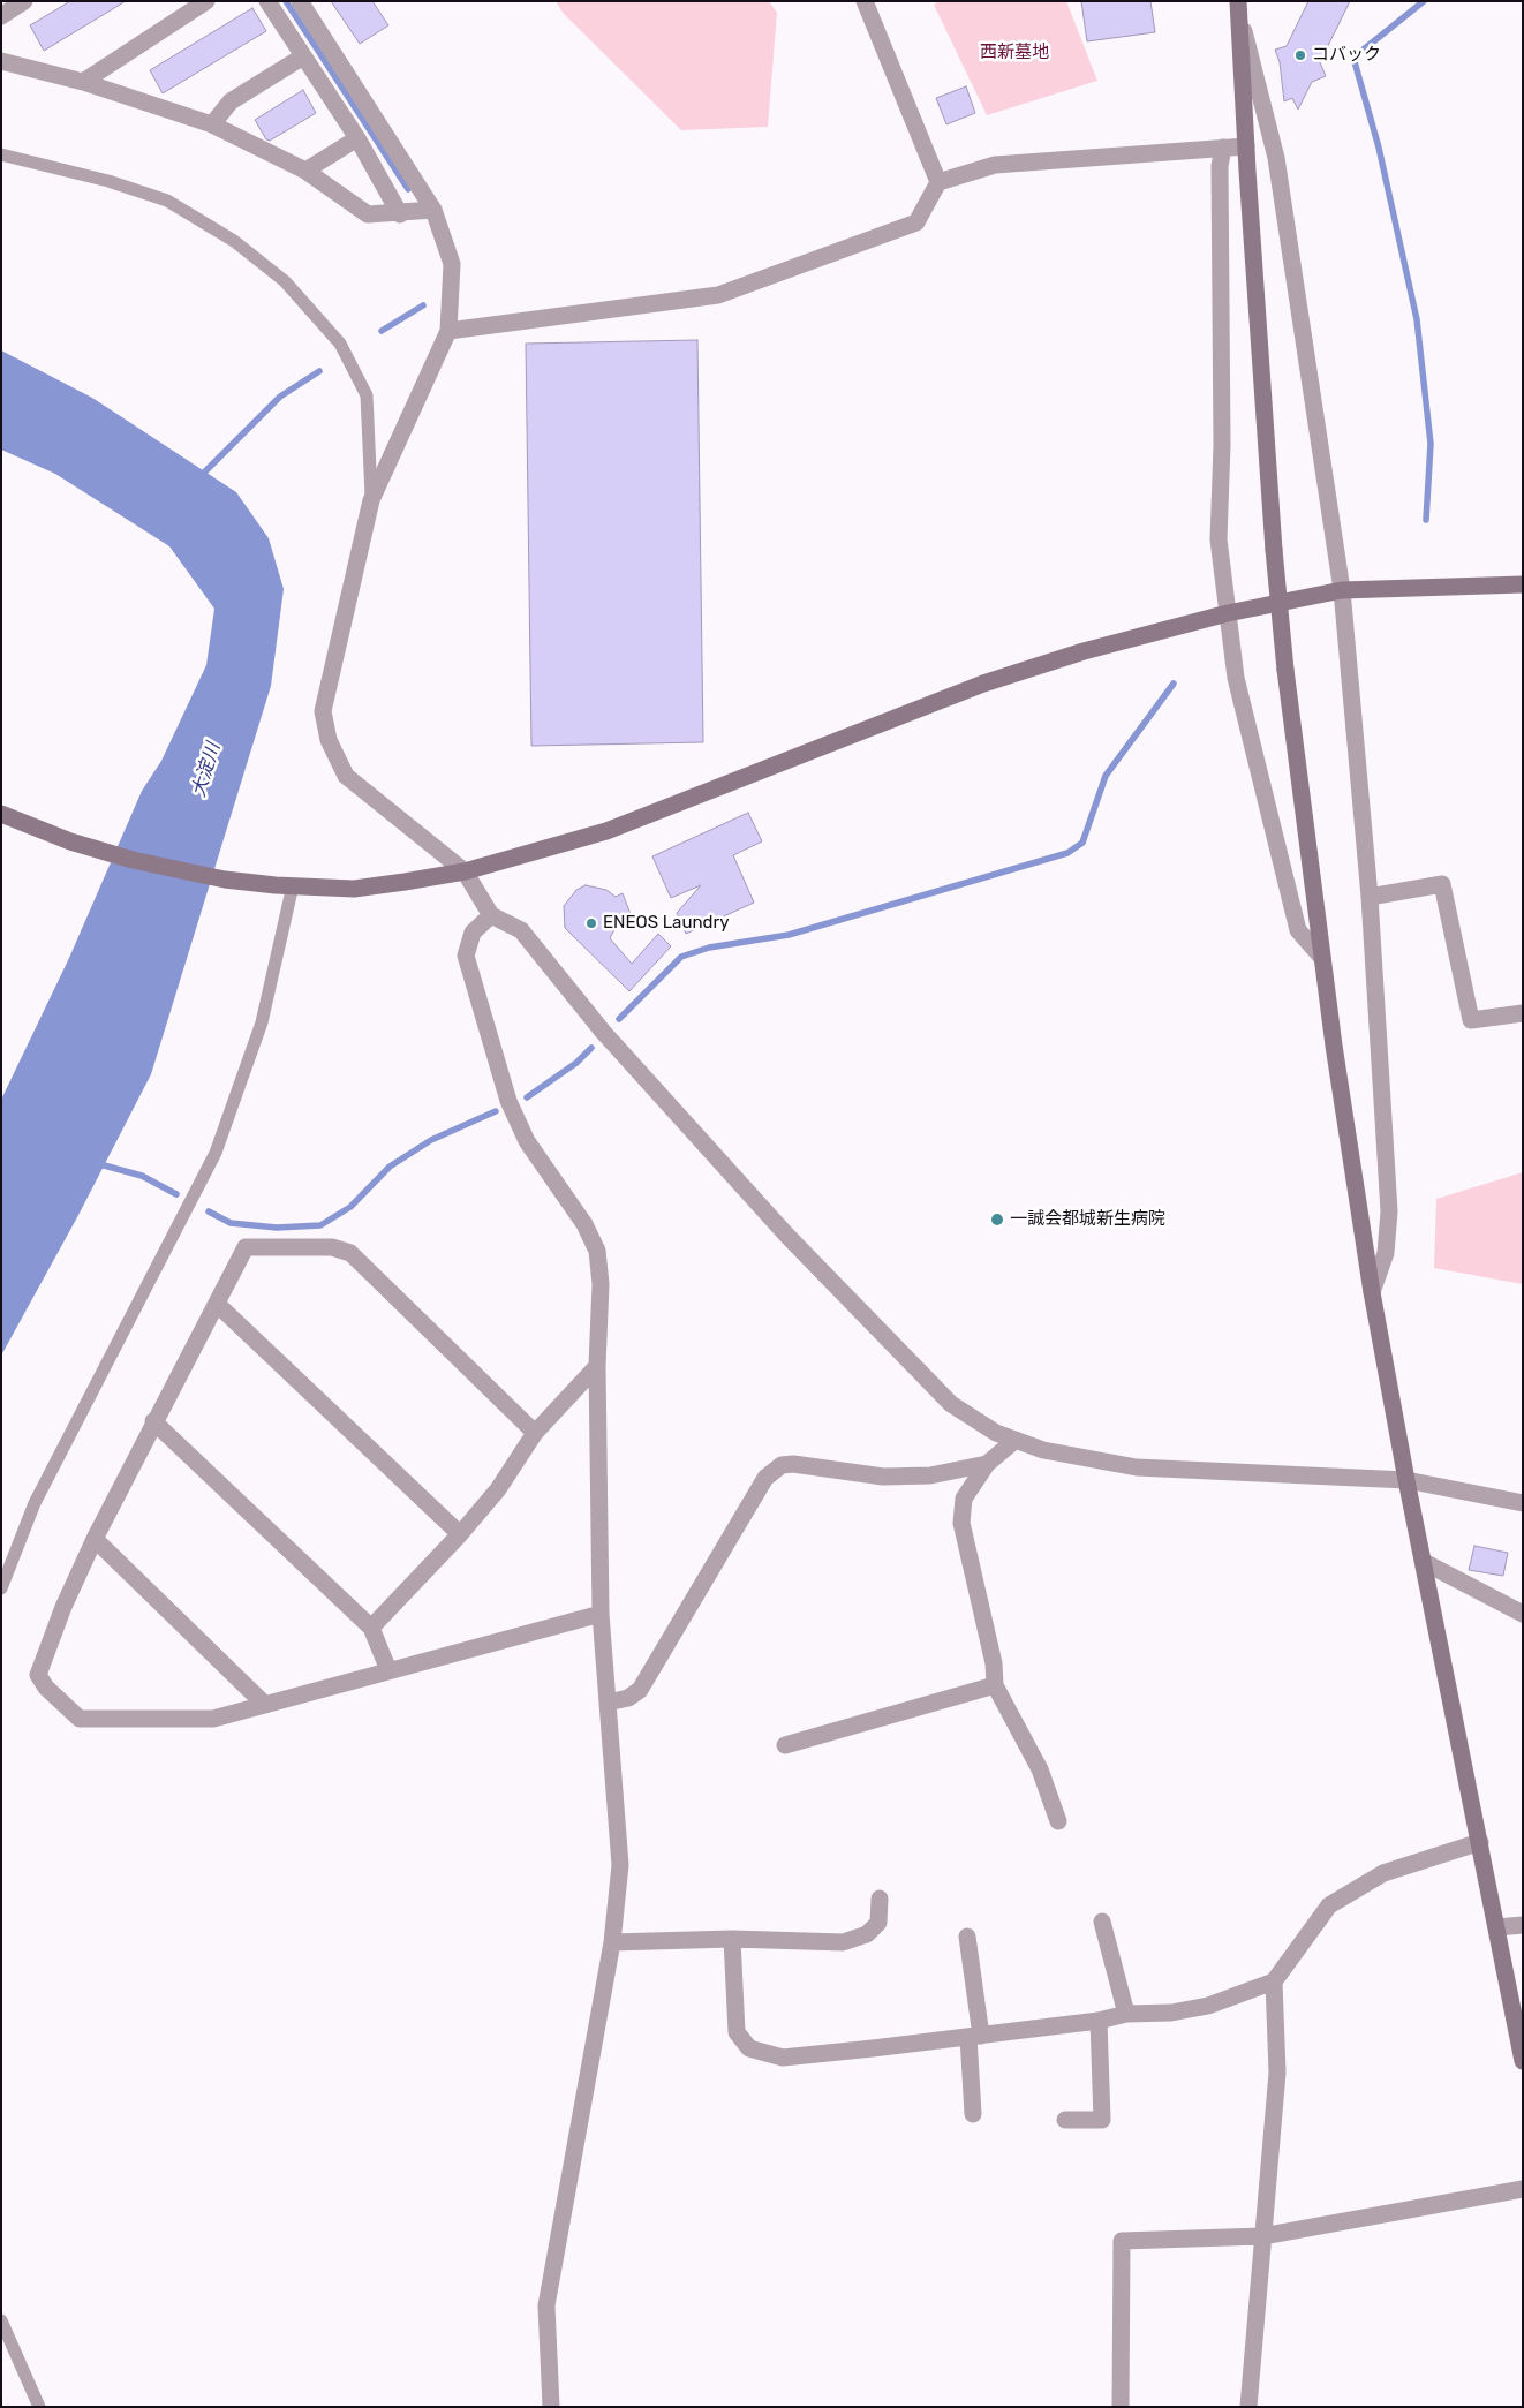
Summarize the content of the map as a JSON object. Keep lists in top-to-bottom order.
{
  "water": ["大淀川"],
  "parks": ["西新墓地"],
  "places": ["コバック", "ENEOS Laundry", "一誠会都城新生病院"]
}
